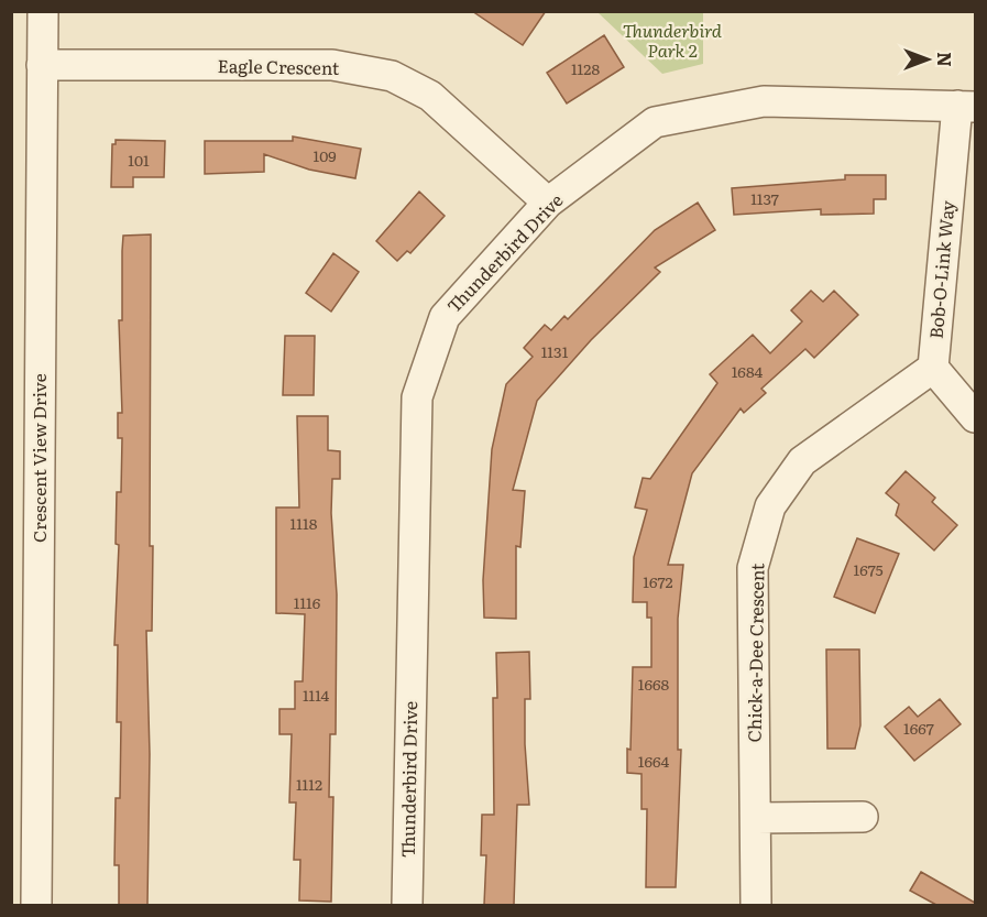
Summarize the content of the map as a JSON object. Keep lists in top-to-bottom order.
{
  "streets": {
    "street": [
      "Eagle Crescent",
      "Thunderbird Drive",
      "Bob-O-Link Way",
      "Crescent View Drive",
      "Chick-a-Dee Crescent"
    ]
  },
  "crossings": [
    ["Eagle Crescent", "Thunderbird Drive"],
    ["Eagle Crescent", "Crescent View Drive"],
    ["Thunderbird Drive", "Bob-O-Link Way"],
    ["Bob-O-Link Way", "Chick-a-Dee Crescent"]
  ],
  "parks": ["Thunderbird Park 2"],
  "house_numbers": [
    "1128",
    "109",
    "101",
    "1137",
    "1131",
    "1684",
    "1118",
    "1675",
    "1672",
    "1116",
    "1668",
    "1114",
    "1667",
    "1664",
    "1112"
  ],
  "north": "right"
}
